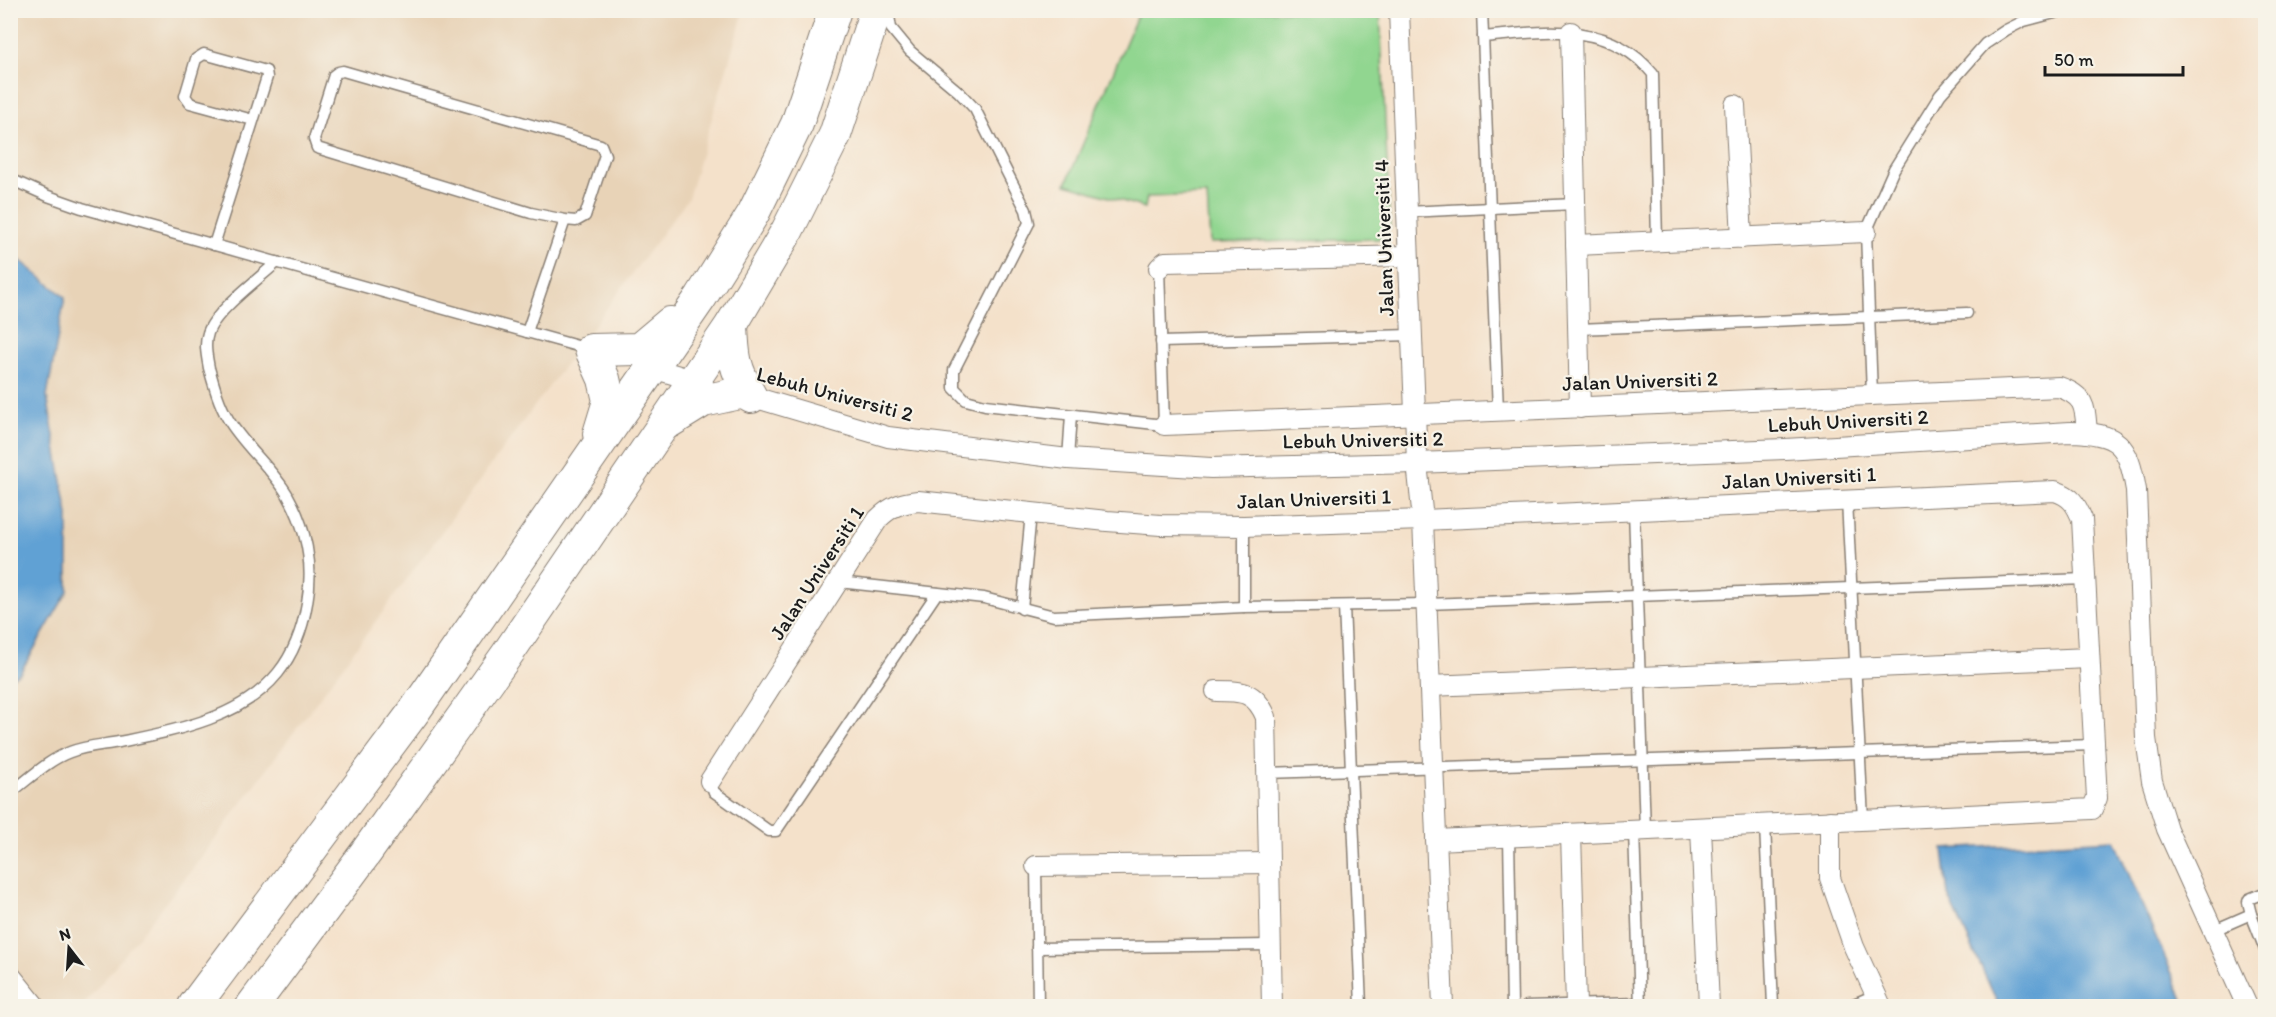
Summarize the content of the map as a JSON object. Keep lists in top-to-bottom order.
{
  "streets": {
    "street": [
      "Jalan Universiti 4",
      "Jalan Universiti 2",
      "Lebuh Universiti 2",
      "Jalan Universiti 1"
    ]
  },
  "crossings": [
    ["Jalan Universiti 4", "Jalan Universiti 2"],
    ["Jalan Universiti 4", "Lebuh Universiti 2"],
    ["Jalan Universiti 4", "Jalan Universiti 1"],
    ["Jalan Universiti 2", "Lebuh Universiti 2"]
  ],
  "scale_bar": "50 m",
  "north": "top"
}
